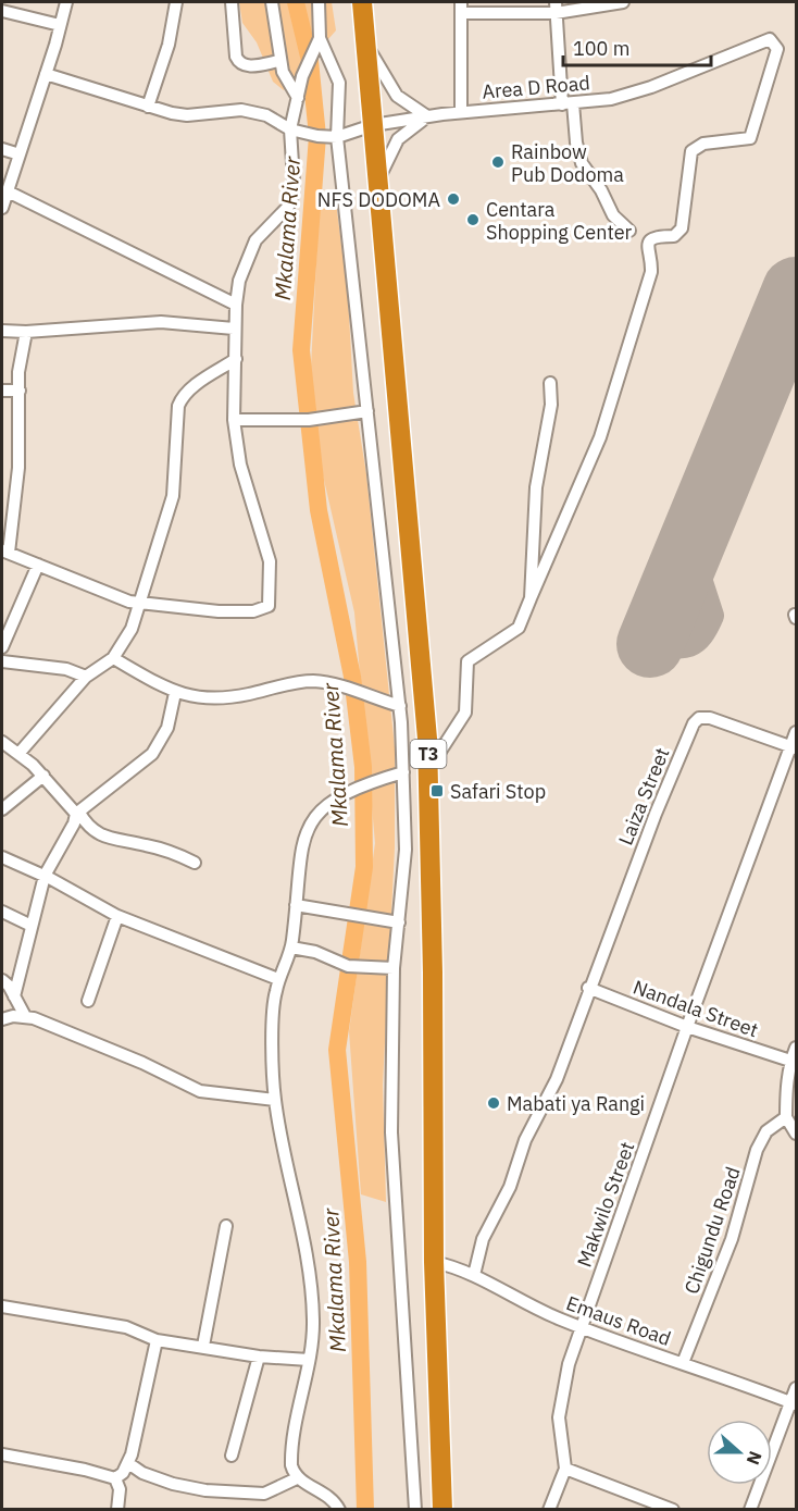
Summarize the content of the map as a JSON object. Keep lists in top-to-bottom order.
{
  "streets": {
    "highway": ["T3"],
    "street": [
      "Area D Road",
      "Laiza Street",
      "Nandala Street",
      "Makwilo Street",
      "Chigundu Road",
      "Emaus Road"
    ]
  },
  "crossings": [
    ["Area D Road", "T3"],
    ["T3", "Emaus Road"],
    ["Laiza Street", "Nandala Street"],
    ["Laiza Street", "Makwilo Street"],
    ["Nandala Street", "Makwilo Street"],
    ["Makwilo Street", "Emaus Road"],
    ["Chigundu Road", "Emaus Road"]
  ],
  "water": ["Mkalama River"],
  "places": {
    "other": [
      "Rainbow Pub Dodoma",
      "NFS DODOMA",
      "Centara Shopping Center",
      "Mabati ya Rangi"
    ],
    "transit": ["Safari Stop"]
  },
  "scale_bar": "100 m",
  "north": "right"
}
